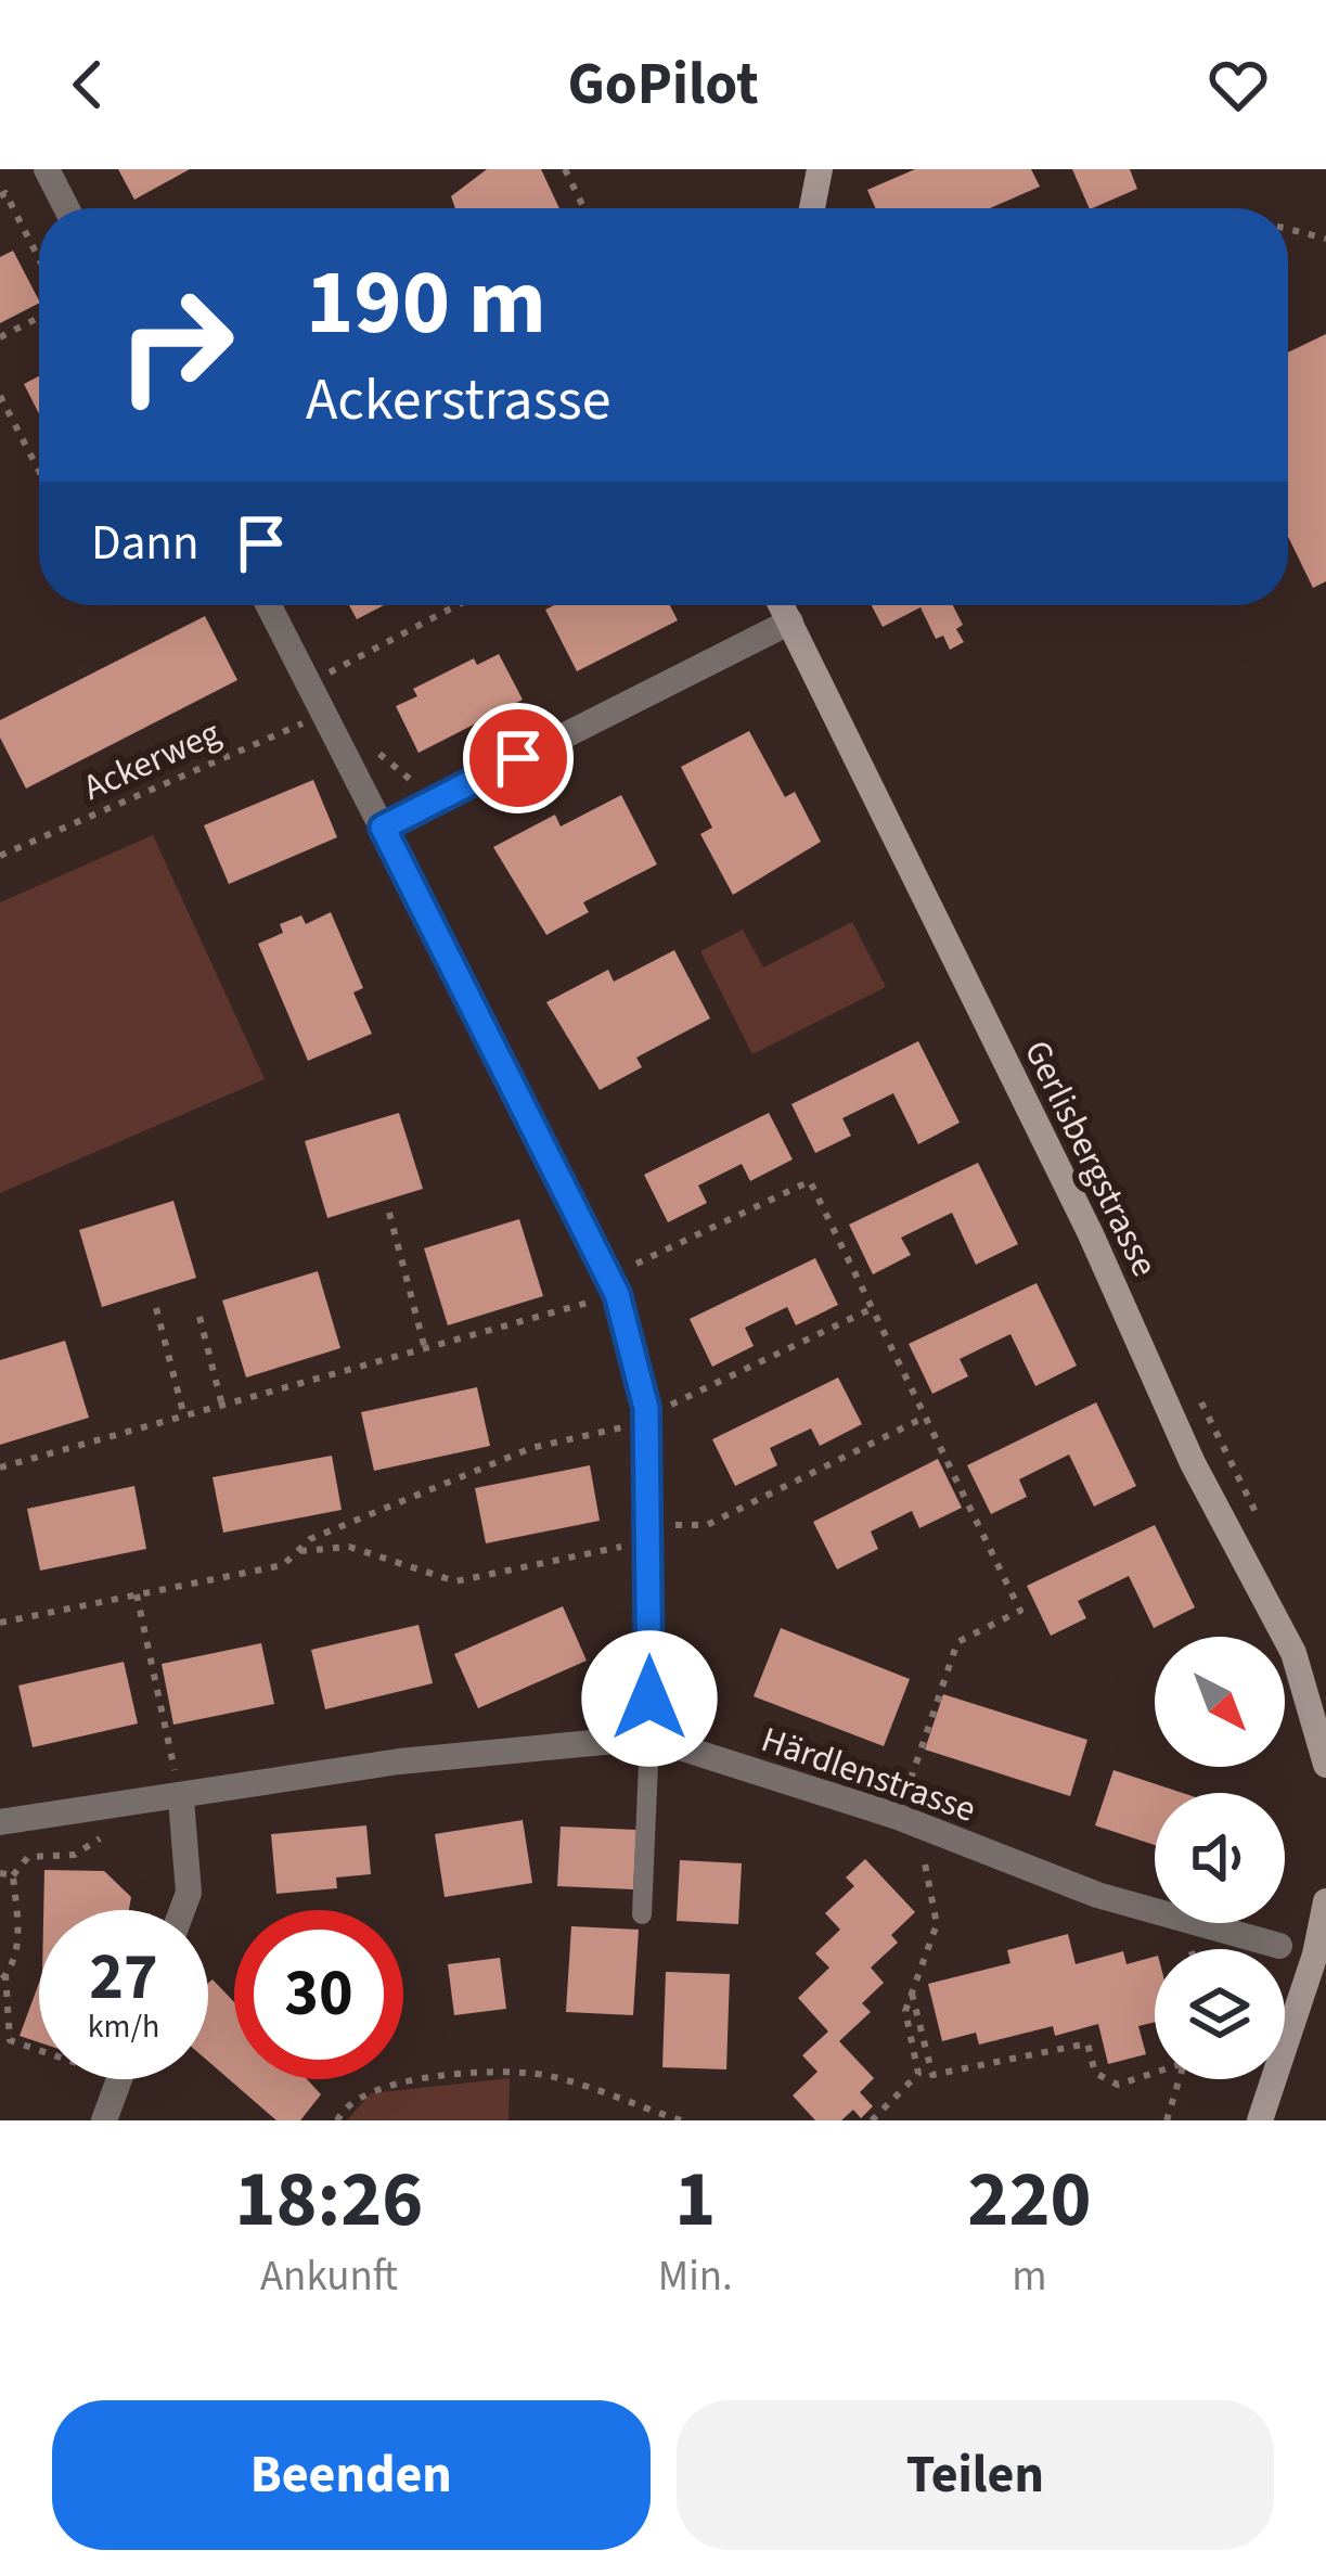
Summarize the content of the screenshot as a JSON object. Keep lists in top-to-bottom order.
{
  "streets": {
    "street": ["Gerlisbergstrasse", "Härdlenstrasse"],
    "path": ["Ackerweg"]
  },
  "north": "bottom right",
  "page": {
    "header": "GoPilot",
    "turn": ["190 m", "Ackerstrasse"],
    "then": "Dann",
    "speed": "27 km/h",
    "limit": "30",
    "eta": [
      "18:26",
      "Ankunft",
      "1",
      "Min.",
      "220",
      "m"
    ],
    "buttons": ["Beenden", "Teilen"]
  }
}
